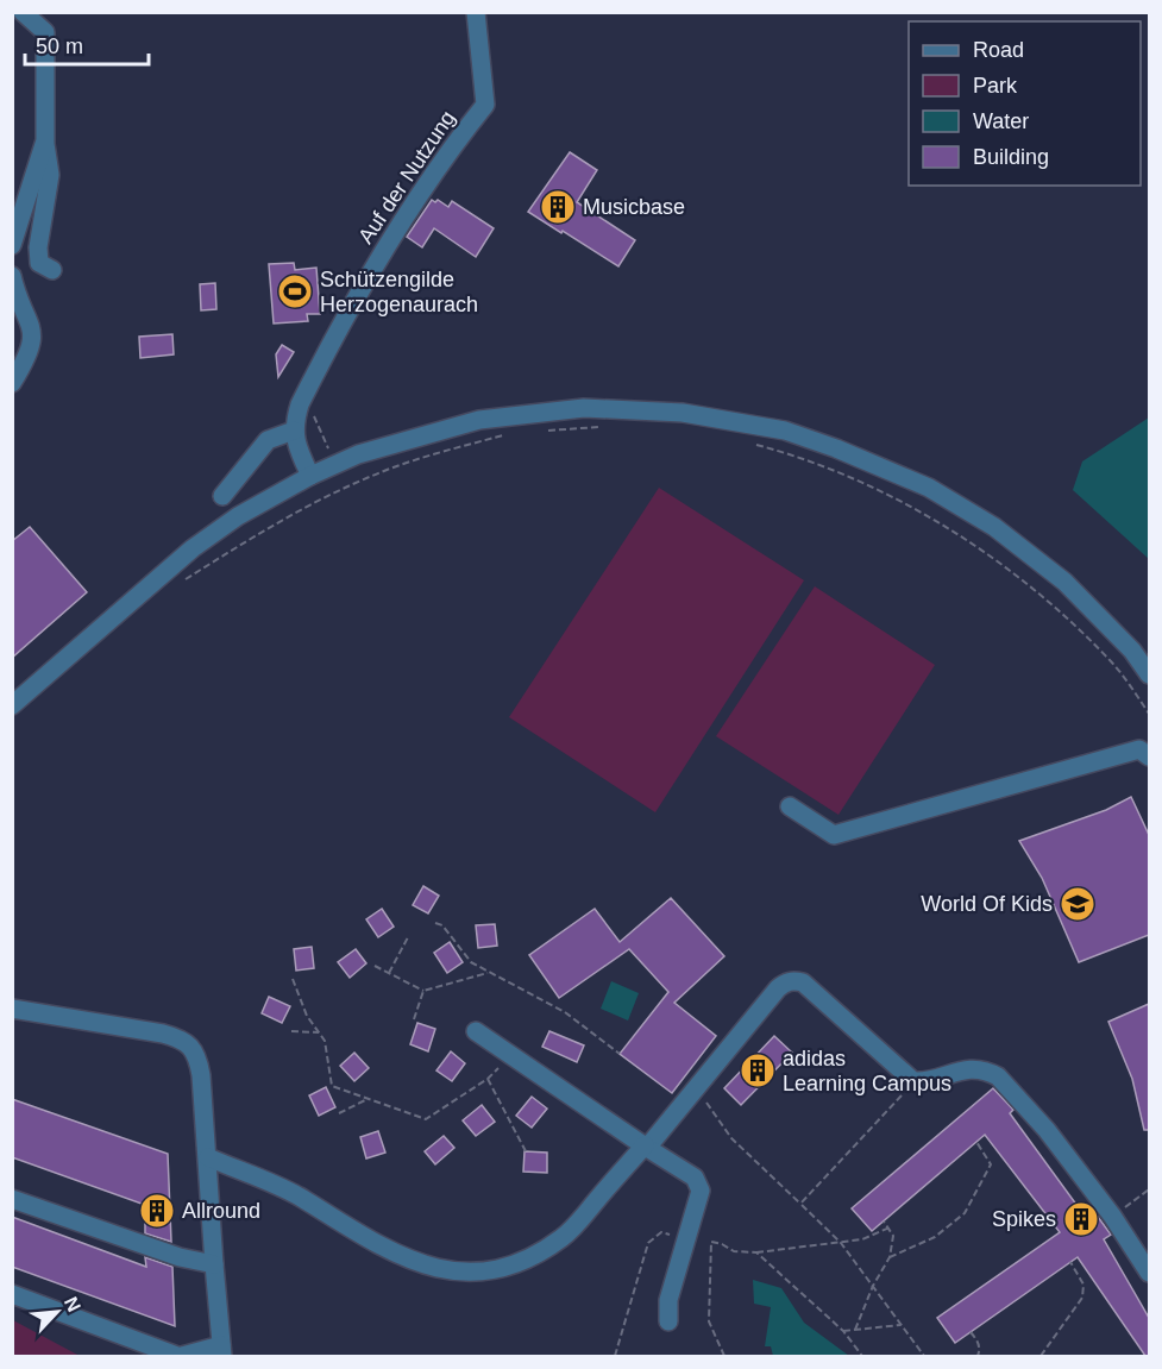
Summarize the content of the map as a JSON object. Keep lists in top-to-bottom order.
{
  "streets": {
    "street": ["Auf der Nutzung"]
  },
  "places": {
    "building": [
      "Musicbase",
      "adidas Learning Campus",
      "Allround",
      "Spikes"
    ],
    "sports": ["Schützengilde Herzogenaurach"],
    "school or university": ["World Of Kids"]
  },
  "legend": [
    "Road",
    "Park",
    "Water",
    "Building"
  ],
  "scale_bar": "50 m",
  "north": "top right"
}
